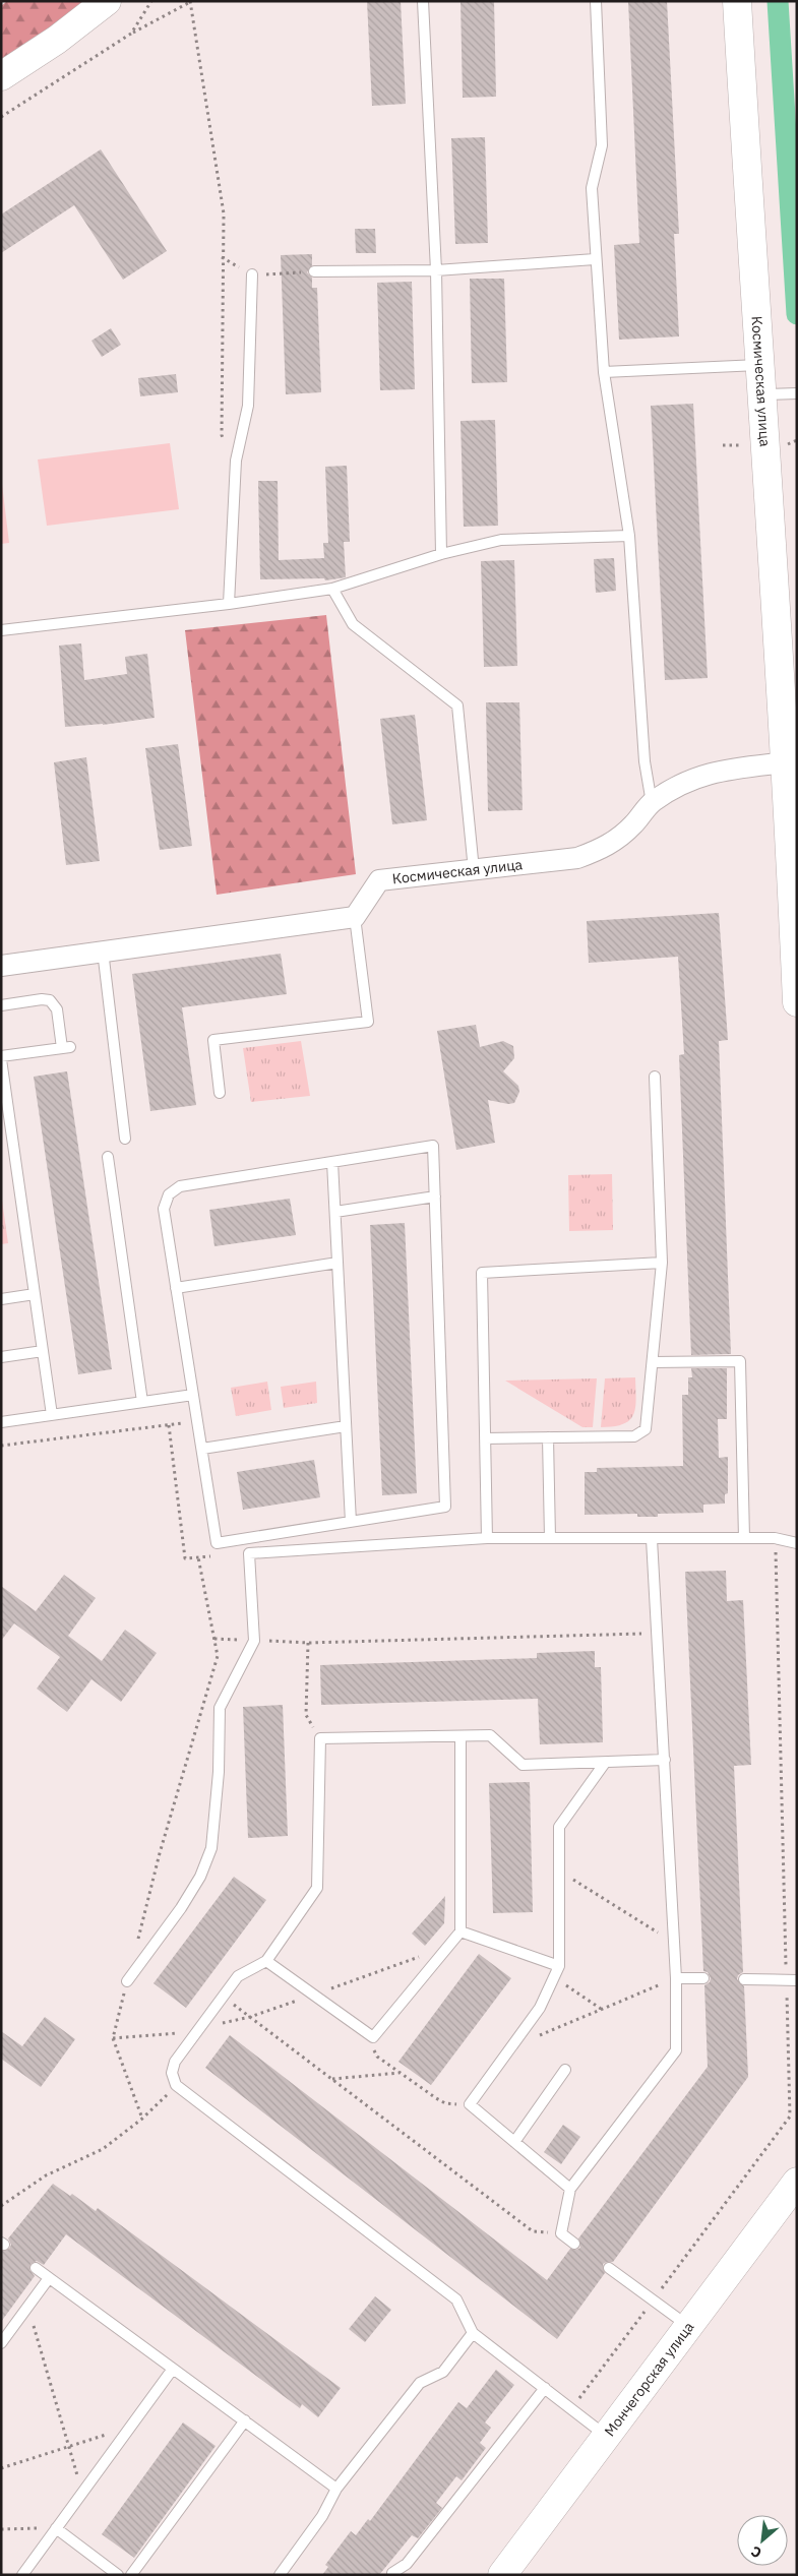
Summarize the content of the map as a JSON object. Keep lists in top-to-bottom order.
{
  "streets": {
    "street": ["Космическая улица", "Мончегорская улица"]
  },
  "north": "bottom left"
}
